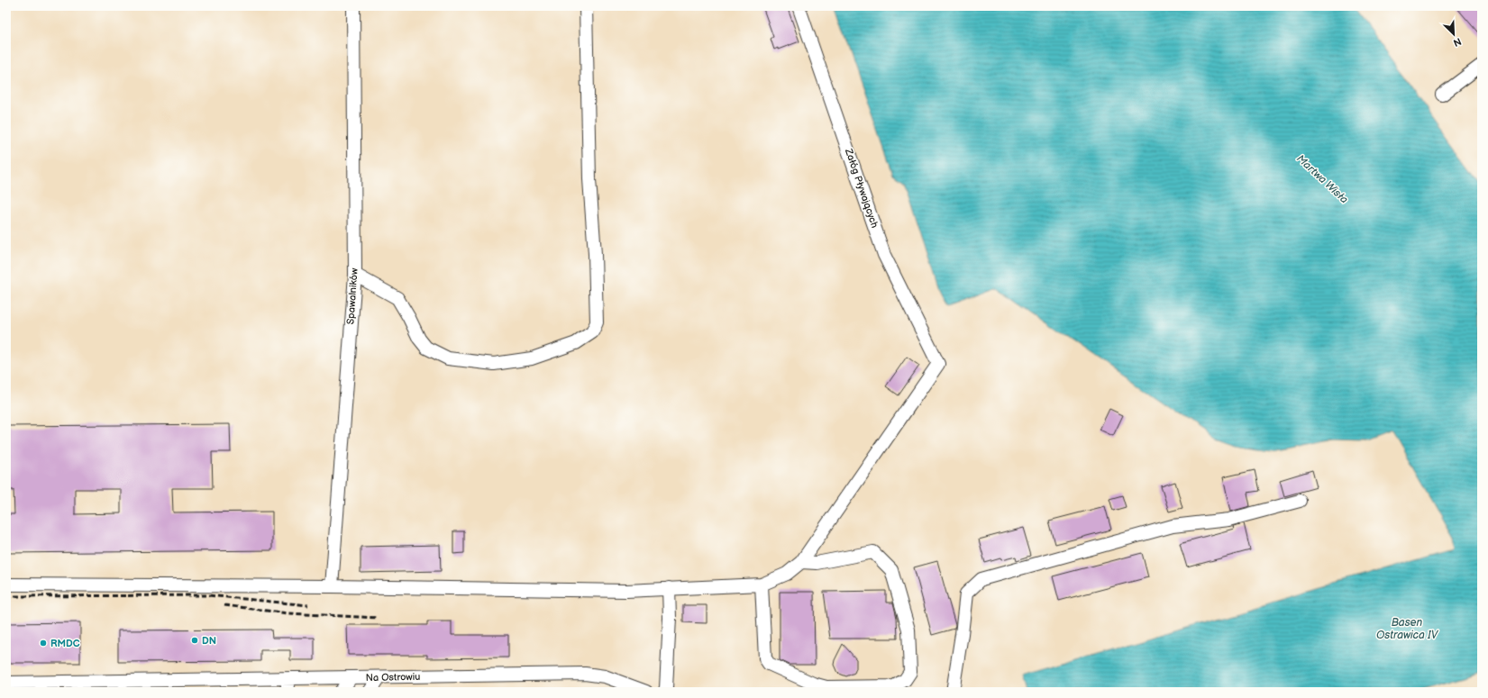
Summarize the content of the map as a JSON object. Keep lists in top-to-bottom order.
{
  "streets": {
    "street": ["Załóg Pływających", "Spawalników", "Na Ostrowiu"]
  },
  "water": ["Martwa Wisła", "Basen Ostrawica IV"],
  "places": ["DN", "RMDC"],
  "north": "bottom right"
}
